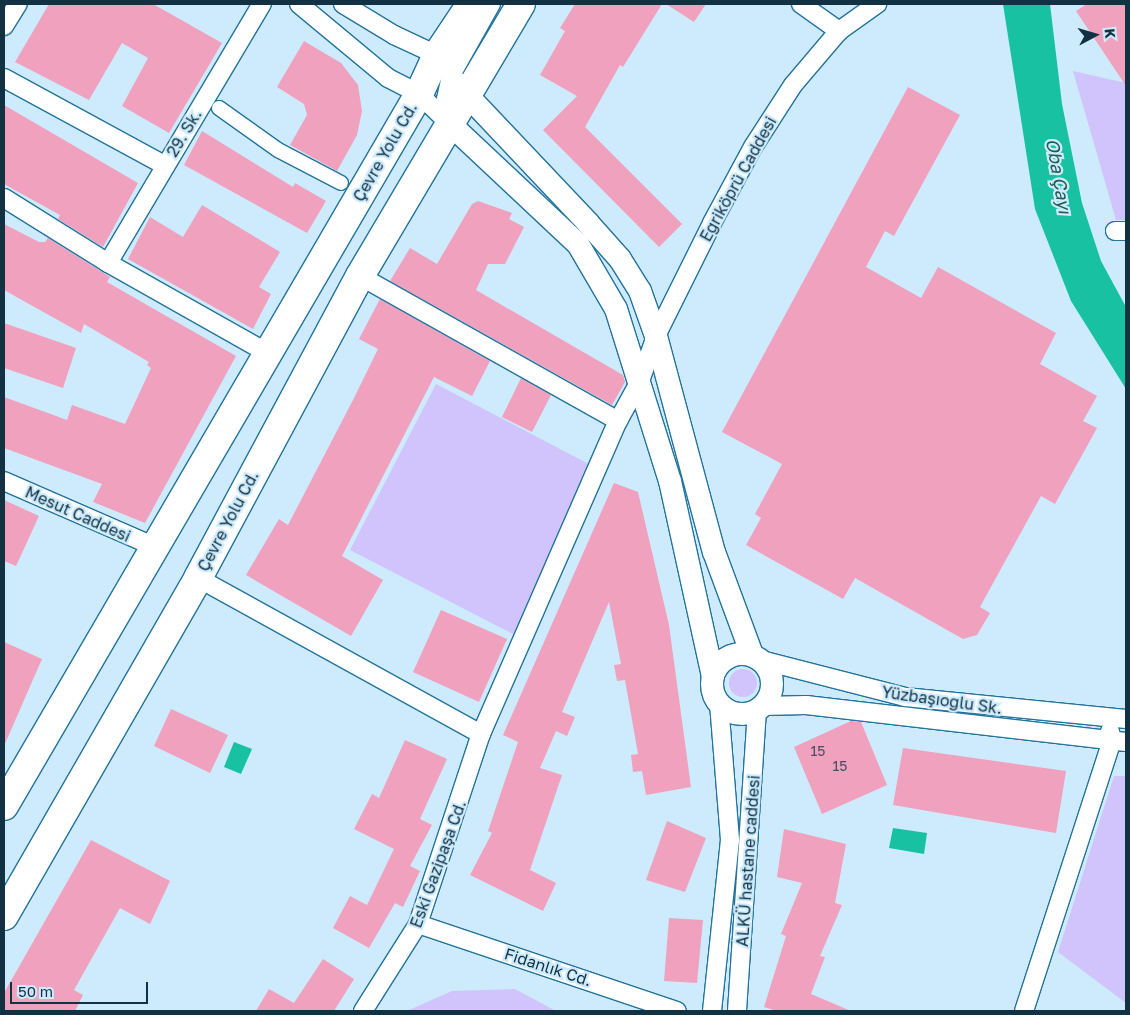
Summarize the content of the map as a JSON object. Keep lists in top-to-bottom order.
{
  "streets": {
    "highway": ["Çevre Yolu Cd."],
    "street": [
      "29. Sk.",
      "Eğriköprü Caddesi",
      "Mesut Caddesi",
      "Yüzbaşıoğlu Sk.",
      "ALKÜ hastane caddesi",
      "Eski Gazipaşa Cd.",
      "Fidanlık Cd."
    ]
  },
  "crossings": [
    ["Çevre Yolu Cd.", "Mesut Caddesi"],
    ["Eğriköprü Caddesi", "Eski Gazipaşa Cd."],
    ["Yüzbaşıoğlu Sk.", "ALKÜ hastane caddesi"],
    ["Eski Gazipaşa Cd.", "Fidanlık Cd."]
  ],
  "water": ["Oba Çayı"],
  "house_numbers": ["15", "15"],
  "scale_bar": "50 m",
  "north": "right"
}
